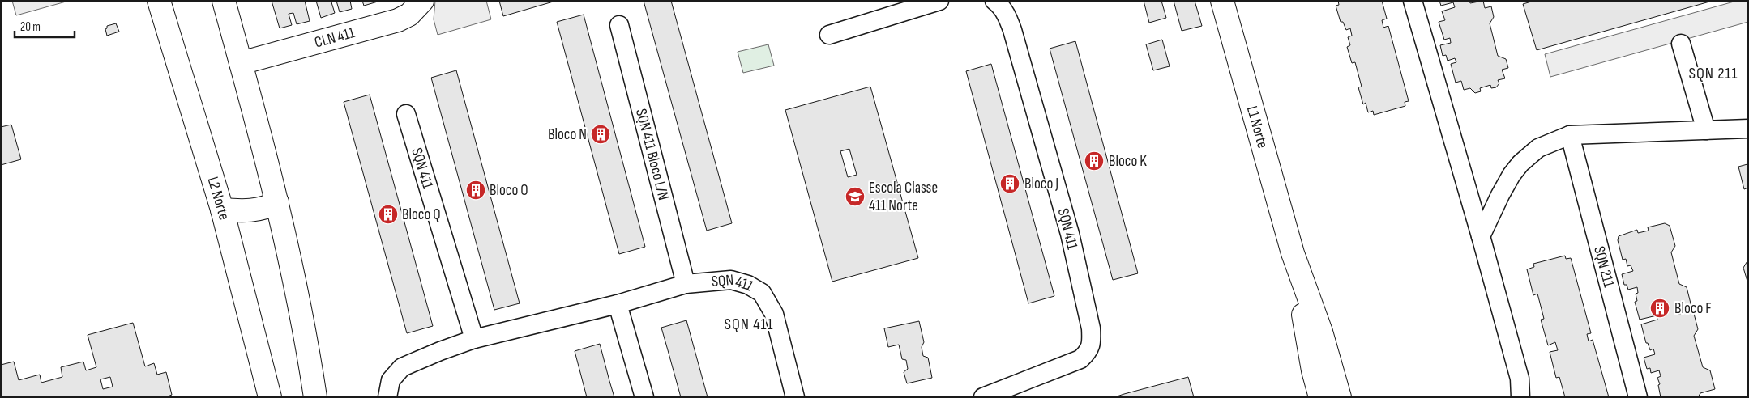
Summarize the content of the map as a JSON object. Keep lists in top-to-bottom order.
{
  "streets": {
    "main road": ["CLN 411", "L1 Norte", "L2 Norte"],
    "street": ["SQN 411 Bloco L/N", "SQN 411", "SQN 211"]
  },
  "crossings": [
    ["SQN 411 Bloco L/N", "SQN 411"]
  ],
  "districts": ["SQN 211", "SQN 411"],
  "places": {
    "building": [
      "Bloco N",
      "Bloco K",
      "Bloco J",
      "Bloco O",
      "Bloco Q",
      "Bloco F"
    ],
    "school or university": ["Escola Classe 411 Norte"]
  },
  "scale_bar": "20 m"
}
